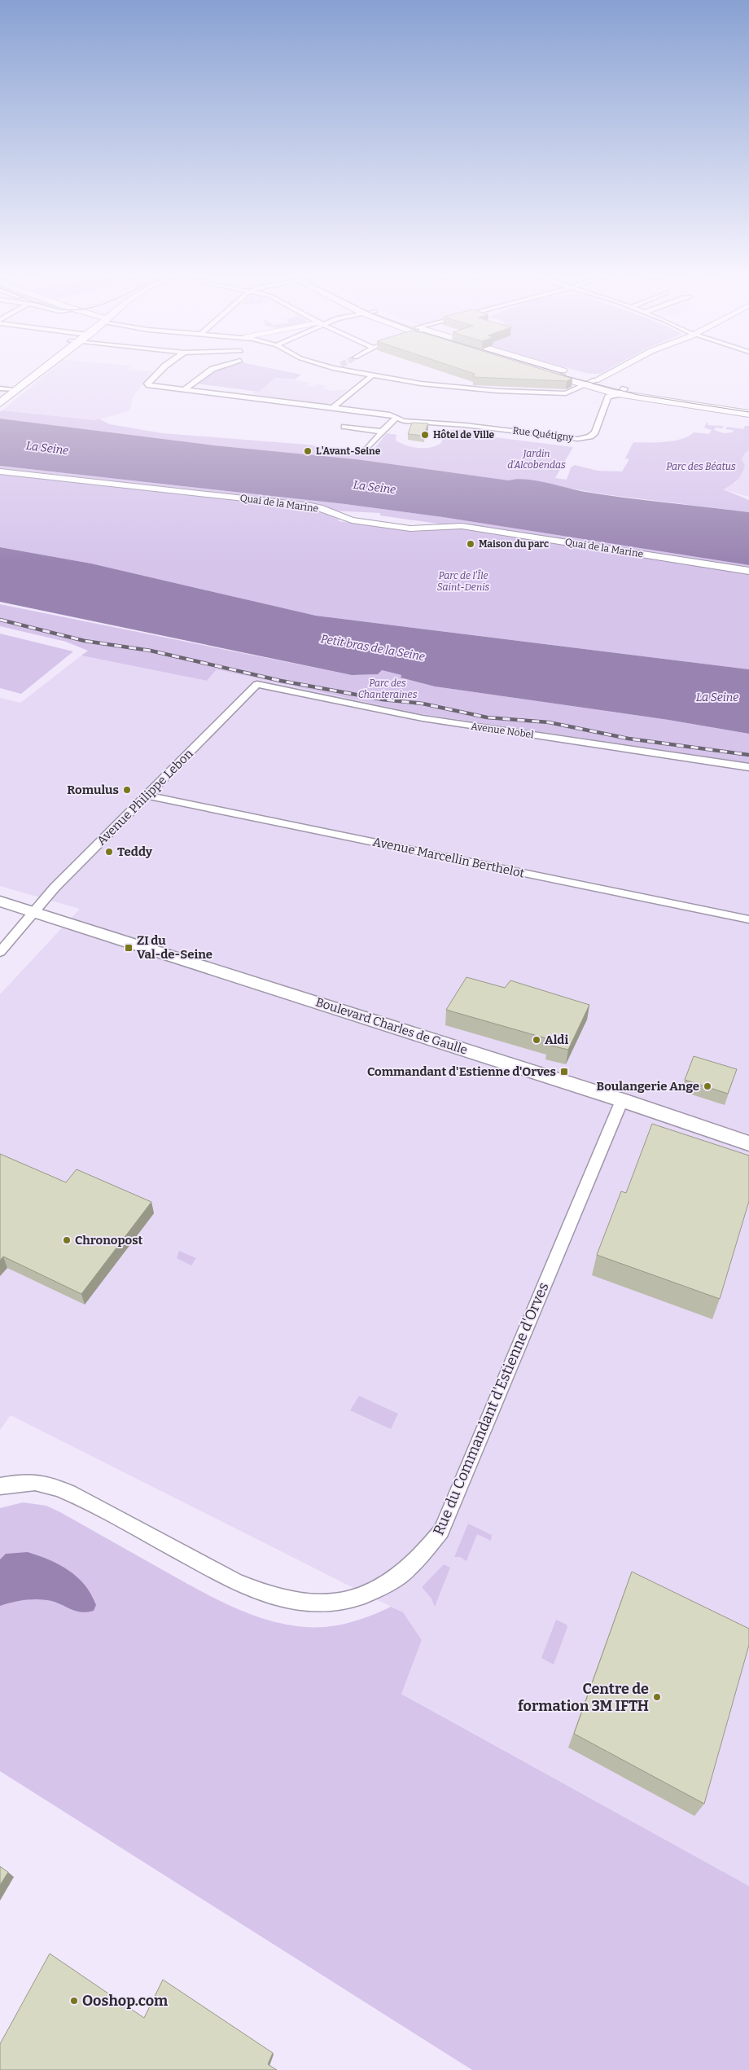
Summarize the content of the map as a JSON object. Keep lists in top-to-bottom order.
{
  "streets": {
    "main road": ["Boulevard Charles de Gaulle"],
    "street": [
      "Rue Quétigny",
      "Quai de la Marine",
      "Avenue Nobel",
      "Avenue Philippe Lebon",
      "Avenue Marcellin Berthelot",
      "Rue du Commandant d'Estienne d'Orves"
    ]
  },
  "crossings": [
    ["Avenue Nobel", "Avenue Philippe Lebon"],
    ["Avenue Philippe Lebon", "Avenue Marcellin Berthelot"],
    ["Avenue Philippe Lebon", "Boulevard Charles de Gaulle"],
    ["Boulevard Charles de Gaulle", "Rue du Commandant d'Estienne d'Orves"]
  ],
  "water": ["La Seine", "Petit bras de la Seine"],
  "parks": [
    "Jardin d'Alcobendas",
    "Parc des Béatus",
    "Parc de l'Île Saint-Denis",
    "Parc des Chanteraines"
  ],
  "places": {
    "other": [
      "Hôtel de Ville",
      "L'Avant-Seine",
      "Maison du parc",
      "Romulus",
      "Teddy",
      "Aldi",
      "Boulangerie Ange",
      "Chronopost",
      "Centre de formation 3M IFTH",
      "Ooshop.com"
    ],
    "transit": ["ZI du Val-de-Seine", "Commandant d'Estienne d'Orves"]
  }
}
